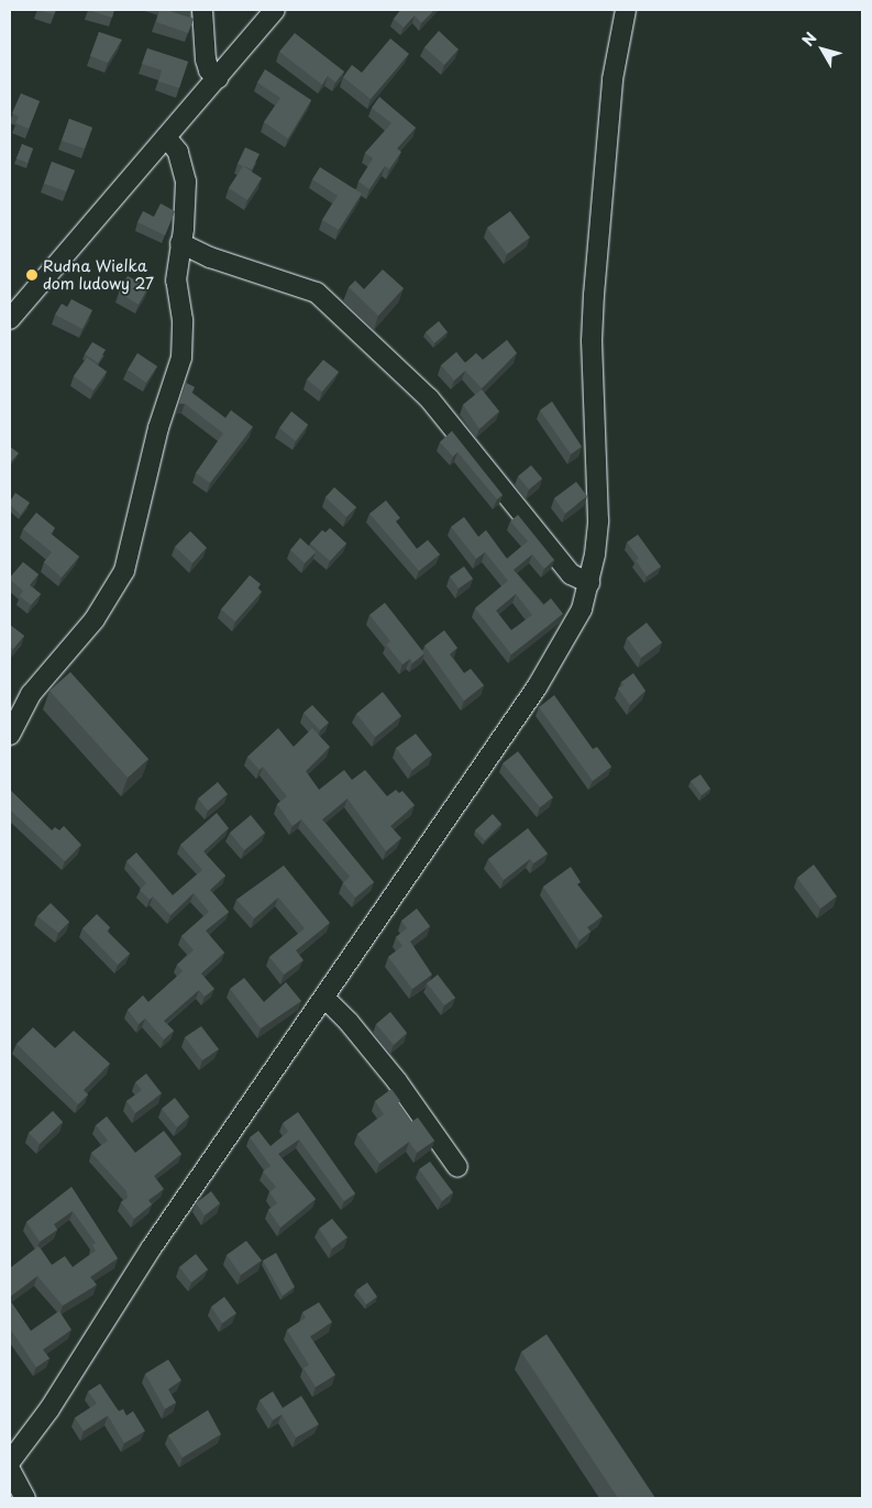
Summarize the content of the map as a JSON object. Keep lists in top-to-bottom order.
{
  "places": ["Rudna Wielka dom ludowy 27"],
  "north": "top left"
}
